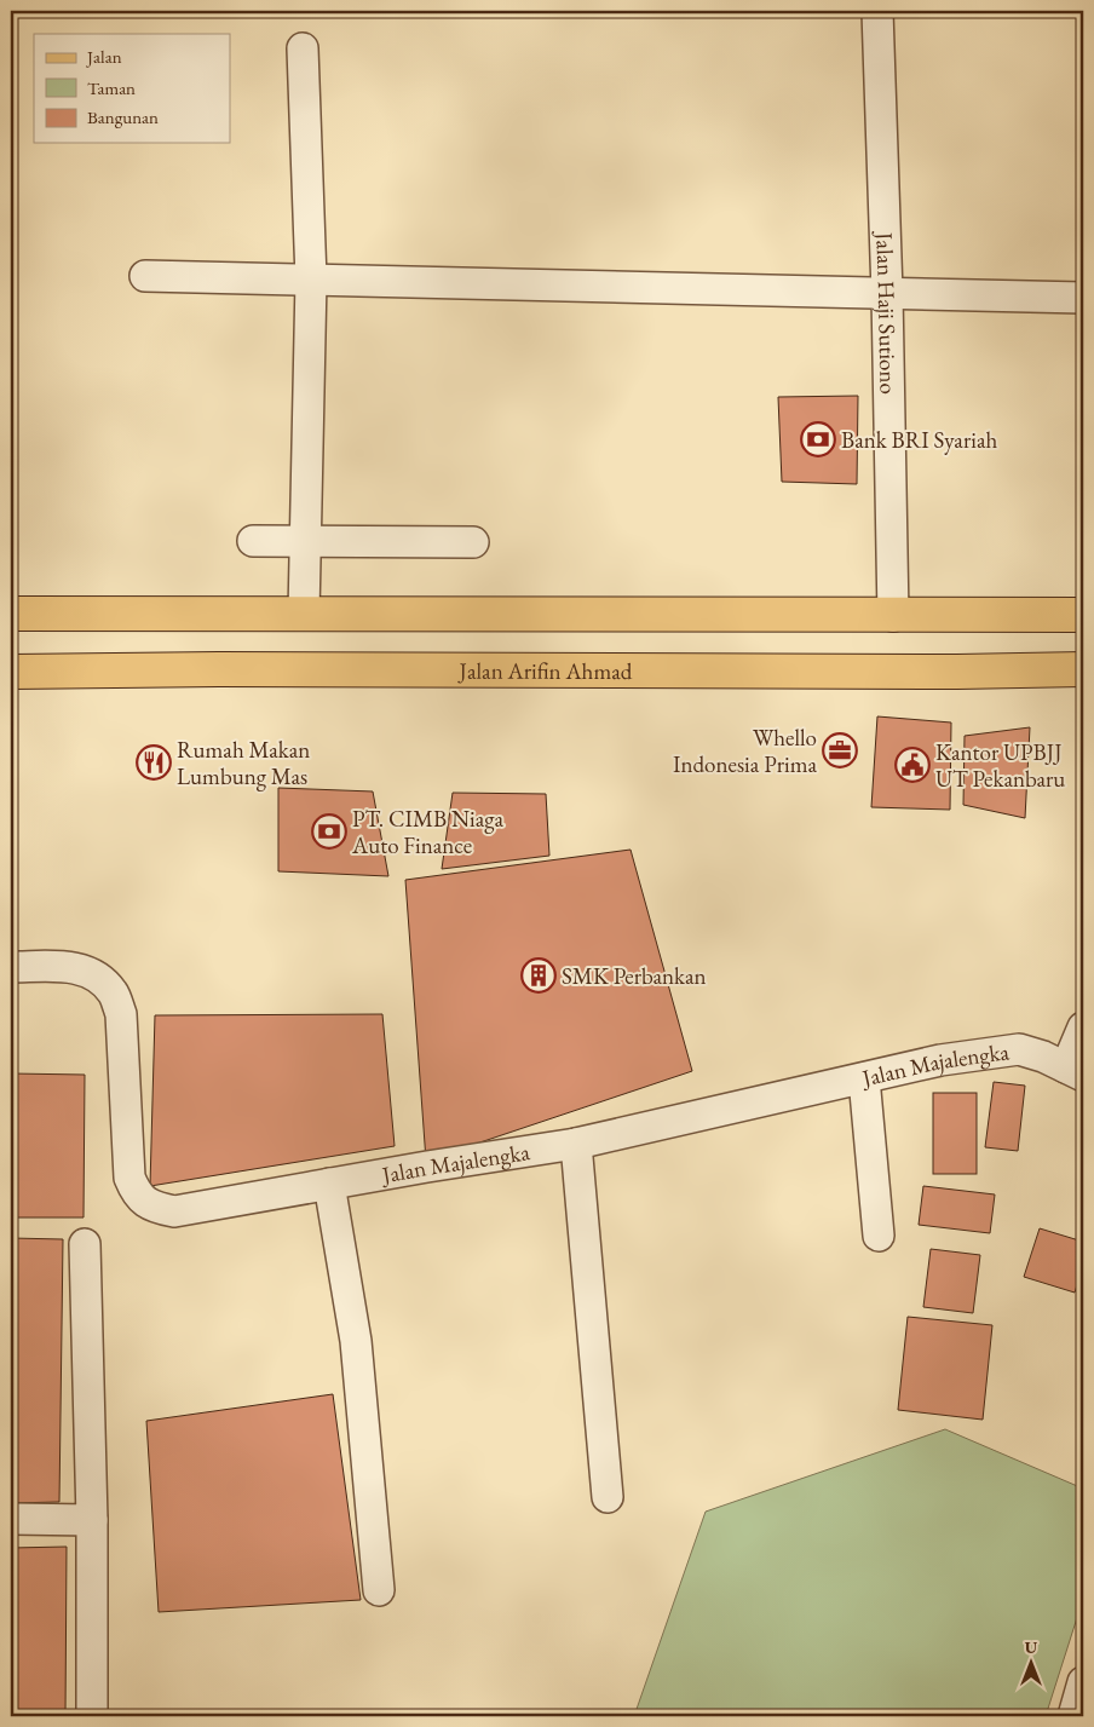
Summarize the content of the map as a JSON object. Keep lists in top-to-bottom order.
{
  "streets": {
    "main road": ["Jalan Arifin Ahmad"],
    "street": ["Jalan Haji Sutiono", "Jalan Majalengka"]
  },
  "places": {
    "bank": ["Bank BRI Syariah", "PT. CIMB Niaga Auto Finance"],
    "office": ["Whello Indonesia Prima"],
    "restaurant": ["Rumah Makan Lumbung Mas"],
    "public building": ["Kantor UPBJJ UT Pekanbaru"],
    "building": ["SMK Perbankan"]
  },
  "legend": ["Jalan", "Taman", "Bangunan"],
  "north": "top"
}
